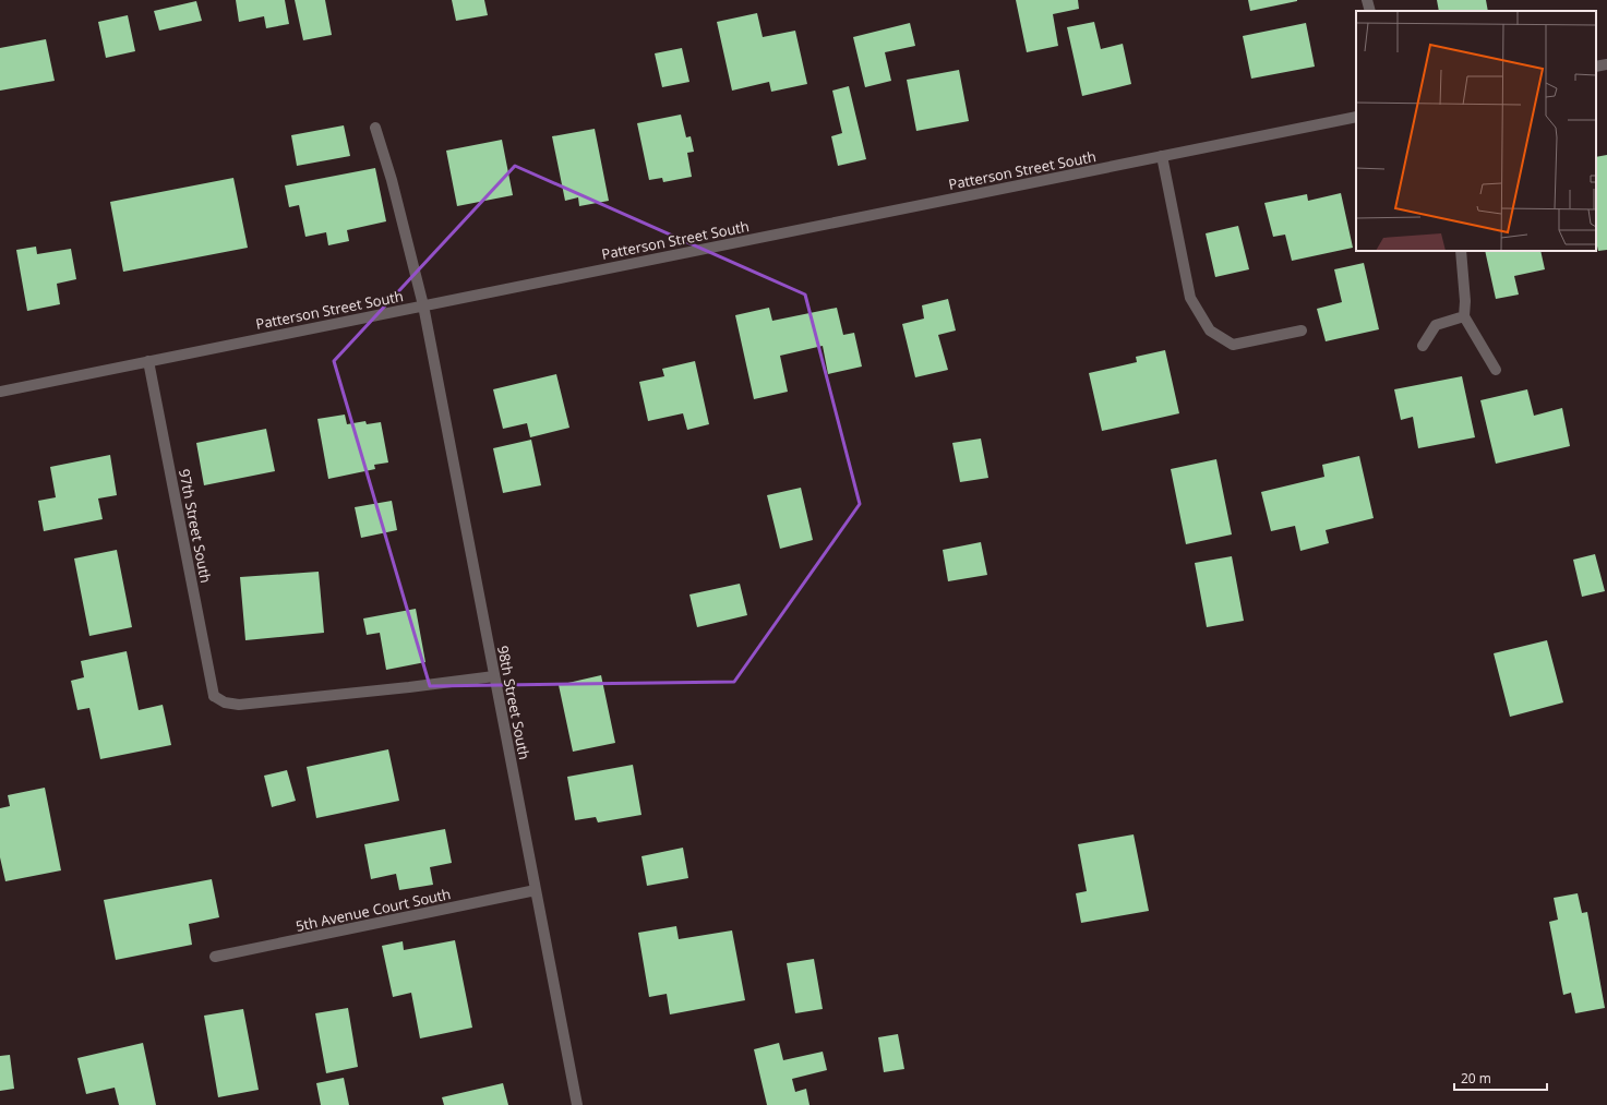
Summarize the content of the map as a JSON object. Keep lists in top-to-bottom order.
{
  "streets": {
    "street": [
      "Patterson Street South",
      "97th Street South",
      "98th Street South",
      "5th Avenue Court South"
    ]
  },
  "crossings": [
    ["Patterson Street South", "97th Street South"],
    ["Patterson Street South", "98th Street South"],
    ["97th Street South", "98th Street South"],
    ["98th Street South", "5th Avenue Court South"]
  ],
  "scale_bar": "20 m"
}
